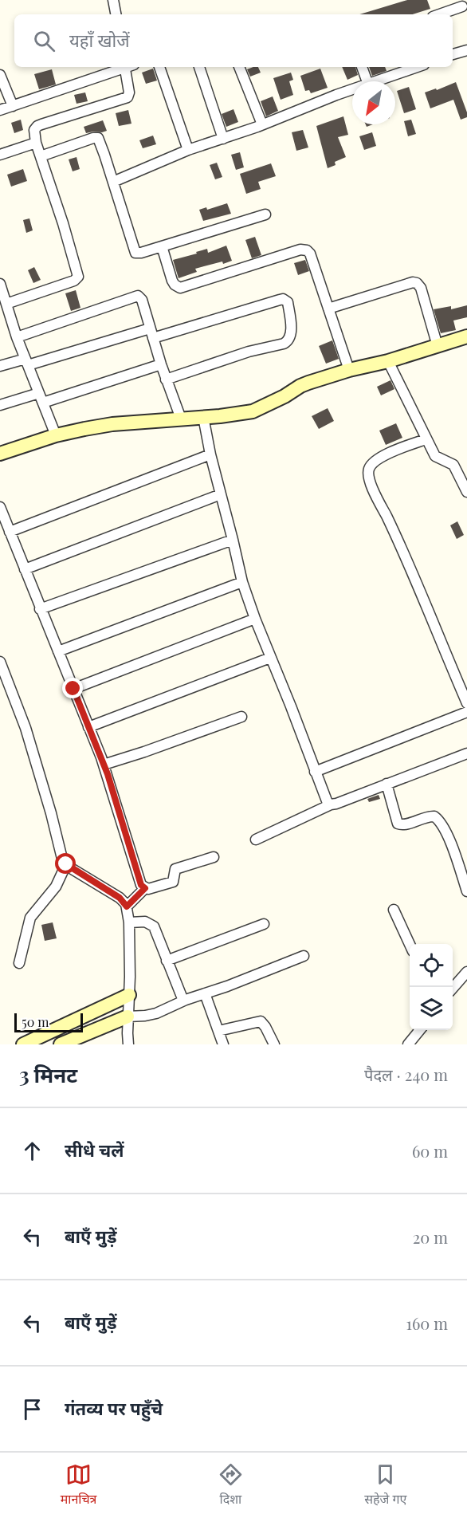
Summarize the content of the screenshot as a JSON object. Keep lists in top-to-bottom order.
{
  "scale_bar": "50 m",
  "north": "bottom left",
  "page": {
    "search": "यहाँ खोजें",
    "scale": "50 m",
    "heading": ["3 मिनट", "पैदल · 240 m"],
    "list": [
      ["सीधे चलें", "60 m"],
      ["बाएँ मुड़ें", "20 m"],
      ["बाएँ मुड़ें", "160 m"],
      "गंतव्य पर पहुँचे"
    ],
    "nav": ["मानचित्र", "दिशा", "सहेजे गए"]
  }
}
